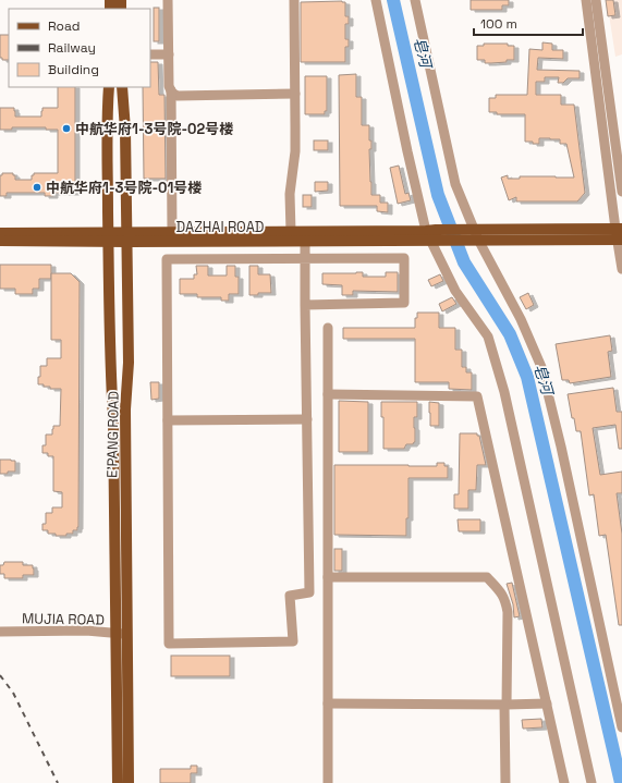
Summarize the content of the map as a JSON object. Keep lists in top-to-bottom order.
{
  "streets": {
    "main road": ["DAZHAI ROAD", "E'PANG ROAD"],
    "street": ["MUJIA ROAD"]
  },
  "crossings": [
    ["DAZHAI ROAD", "E'PANG ROAD"],
    ["E'PANG ROAD", "MUJIA ROAD"]
  ],
  "water": ["皂河"],
  "places": ["中航华府1-3号院-02号楼", "中航华府1-3号院-01号楼"],
  "legend": ["Road", "Railway", "Building"],
  "scale_bar": "100 m"
}
